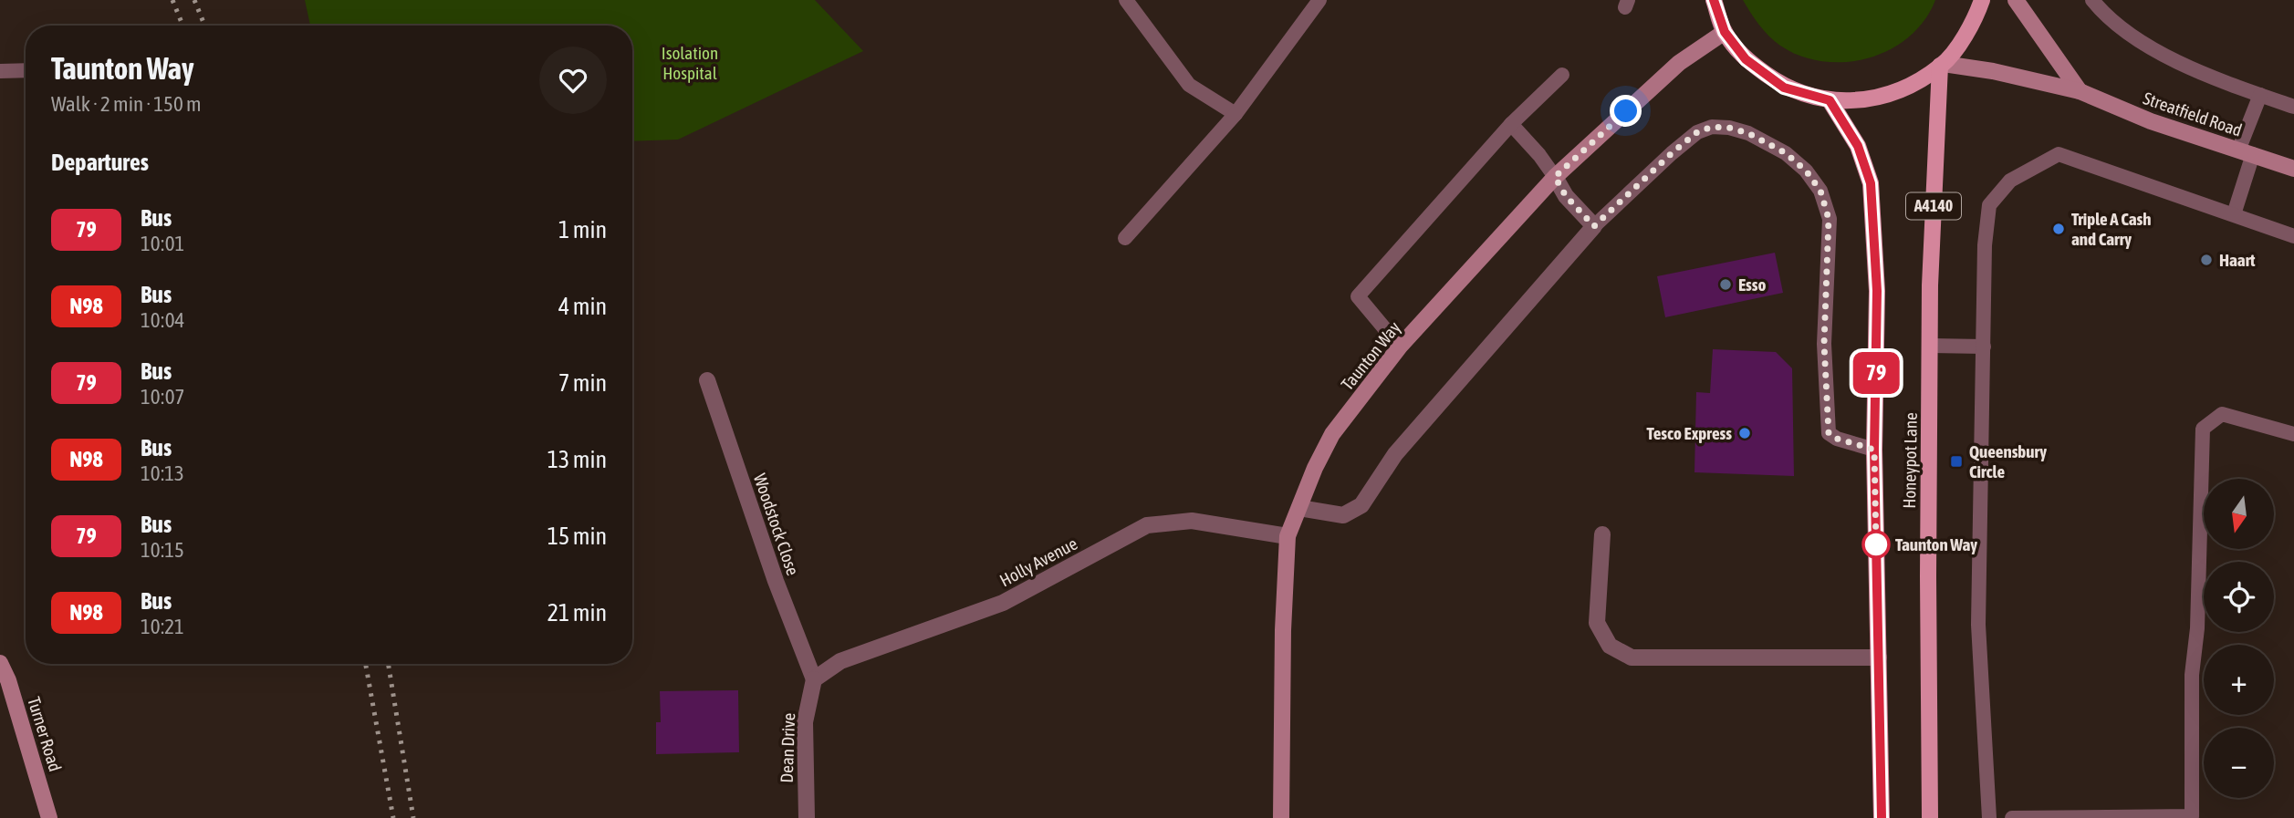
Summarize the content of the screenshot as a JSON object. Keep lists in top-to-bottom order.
{
  "streets": {
    "main road": ["A4140", "Honeypot Lane"],
    "street": [
      "Streatfield Road",
      "Taunton Way",
      "Woodstock Close",
      "Holly Avenue",
      "Turner Road",
      "Dean Drive"
    ]
  },
  "crossings": [
    ["Streatfield Road", "Honeypot Lane"],
    ["Taunton Way", "Holly Avenue"],
    ["Woodstock Close", "Holly Avenue"],
    ["Woodstock Close", "Dean Drive"],
    ["Holly Avenue", "Dean Drive"]
  ],
  "parks": ["Isolation Hospital"],
  "places": {
    "other": [
      "Triple A Cash and Carry",
      "Haart",
      "Esso",
      "Tesco Express",
      "Taunton Way"
    ],
    "transit": ["Queensbury Circle"]
  },
  "lines": ["bus line 79"],
  "north": "bottom",
  "page": {
    "on_map": "79",
    "heading": [
      ["Taunton Way", "Walk · 2 min · 150 m"],
      "Departures"
    ],
    "list": [
      {
        "mark": "79",
        "name": "Bus",
        "note": "10:01",
        "value": "1 min"
      },
      {
        "mark": "N98",
        "name": "Bus",
        "note": "10:04",
        "value": "4 min"
      },
      {
        "mark": "79",
        "name": "Bus",
        "note": "10:07",
        "value": "7 min"
      },
      {
        "mark": "N98",
        "name": "Bus",
        "note": "10:13",
        "value": "13 min"
      },
      {
        "mark": "79",
        "name": "Bus",
        "note": "10:15",
        "value": "15 min"
      },
      {
        "mark": "N98",
        "name": "Bus",
        "note": "10:21",
        "value": "21 min"
      }
    ],
    "map_buttons": ["+", "−"]
  }
}
